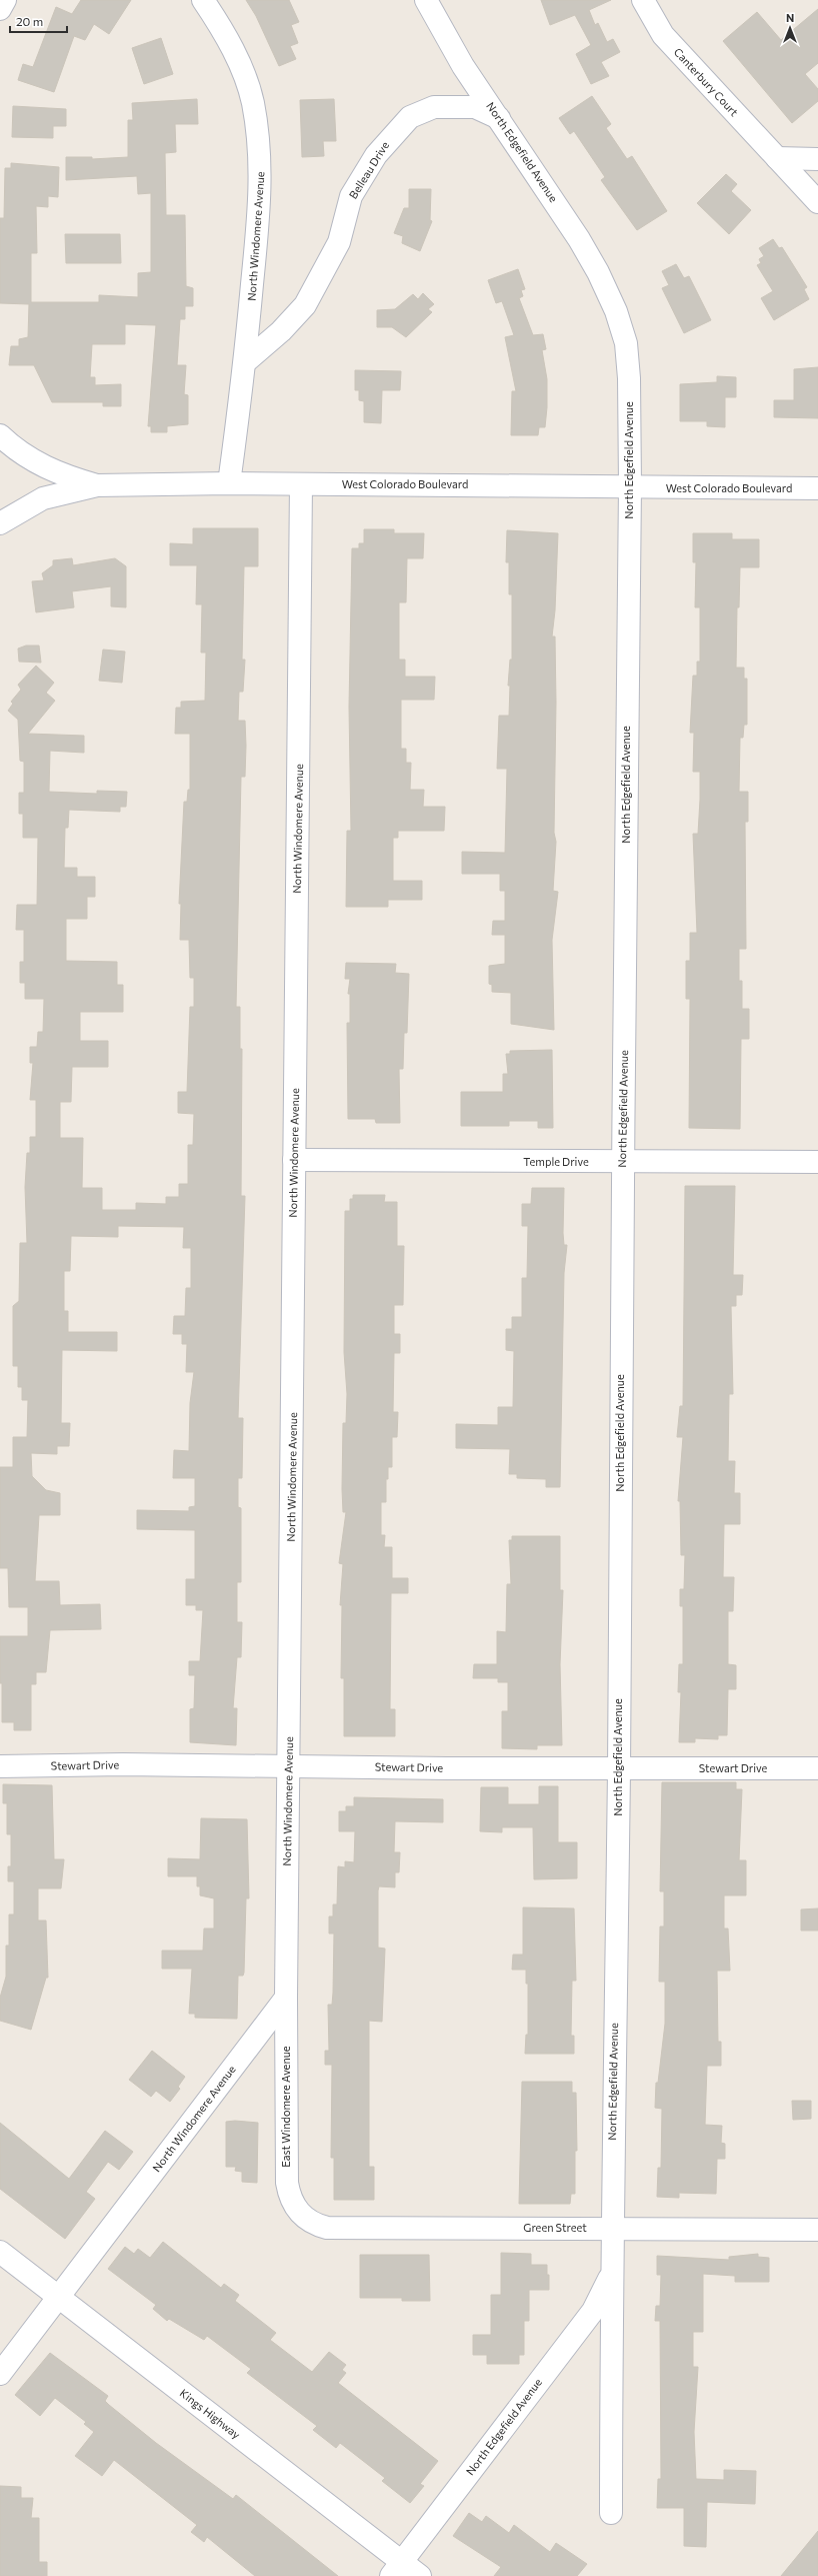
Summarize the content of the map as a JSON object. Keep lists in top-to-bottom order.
{
  "streets": {
    "street": [
      "Canterbury Court",
      "North Edgefield Avenue",
      "Belleau Drive",
      "North Windomere Avenue",
      "West Colorado Boulevard",
      "Temple Drive",
      "Stewart Drive",
      "East Windomere Avenue",
      "Green Street",
      "Kings Highway"
    ]
  },
  "crossings": [
    ["North Edgefield Avenue", "Belleau Drive"],
    ["North Edgefield Avenue", "West Colorado Boulevard"],
    ["North Edgefield Avenue", "Temple Drive"],
    ["North Edgefield Avenue", "Stewart Drive"],
    ["North Edgefield Avenue", "Green Street"],
    ["North Edgefield Avenue", "Kings Highway"],
    ["Belleau Drive", "North Windomere Avenue"],
    ["North Windomere Avenue", "West Colorado Boulevard"],
    ["North Windomere Avenue", "Temple Drive"],
    ["North Windomere Avenue", "Stewart Drive"],
    ["North Windomere Avenue", "East Windomere Avenue"],
    ["North Windomere Avenue", "Kings Highway"],
    ["East Windomere Avenue", "Green Street"]
  ],
  "scale_bar": "20 m",
  "north": "top"
}
